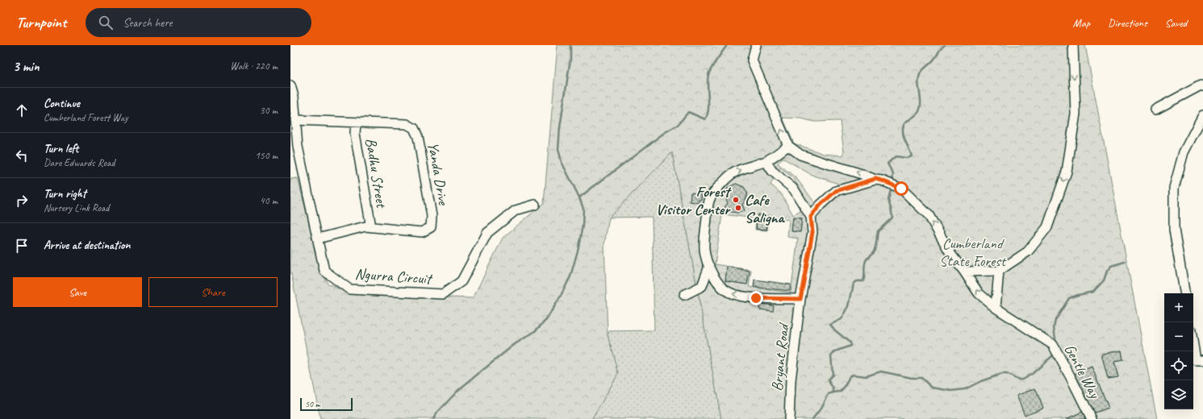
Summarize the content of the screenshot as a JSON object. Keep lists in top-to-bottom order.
{
  "streets": {
    "street": [
      "Badhu Street",
      "Yanda Drive",
      "Ngurra Circuit",
      "Bryant Road",
      "Gentle Way"
    ]
  },
  "crossings": [
    ["Badhu Street", "Yanda Drive"],
    ["Yanda Drive", "Ngurra Circuit"]
  ],
  "one_way": ["Gentle Way"],
  "parks": ["Cumberland State Forest"],
  "places": ["Forest Visitor Center", "Cafe Saligna"],
  "scale_bar": "50 m",
  "page": {
    "header": "Turnpoint",
    "search": "Search here",
    "nav": ["Map", "Directions", "Saved"],
    "heading": ["3 min", "Walk · 220 m"],
    "list": [
      ["Continue", "Cumberland Forest Way", "30 m"],
      ["Turn left", "Dare Edwards Road", "150 m"],
      ["Turn right", "Nursery Link Road", "40 m"],
      "Arrive at destination"
    ],
    "buttons": ["Save", "Share"],
    "map_buttons": ["+", "−"],
    "scale": "50 m"
  }
}
